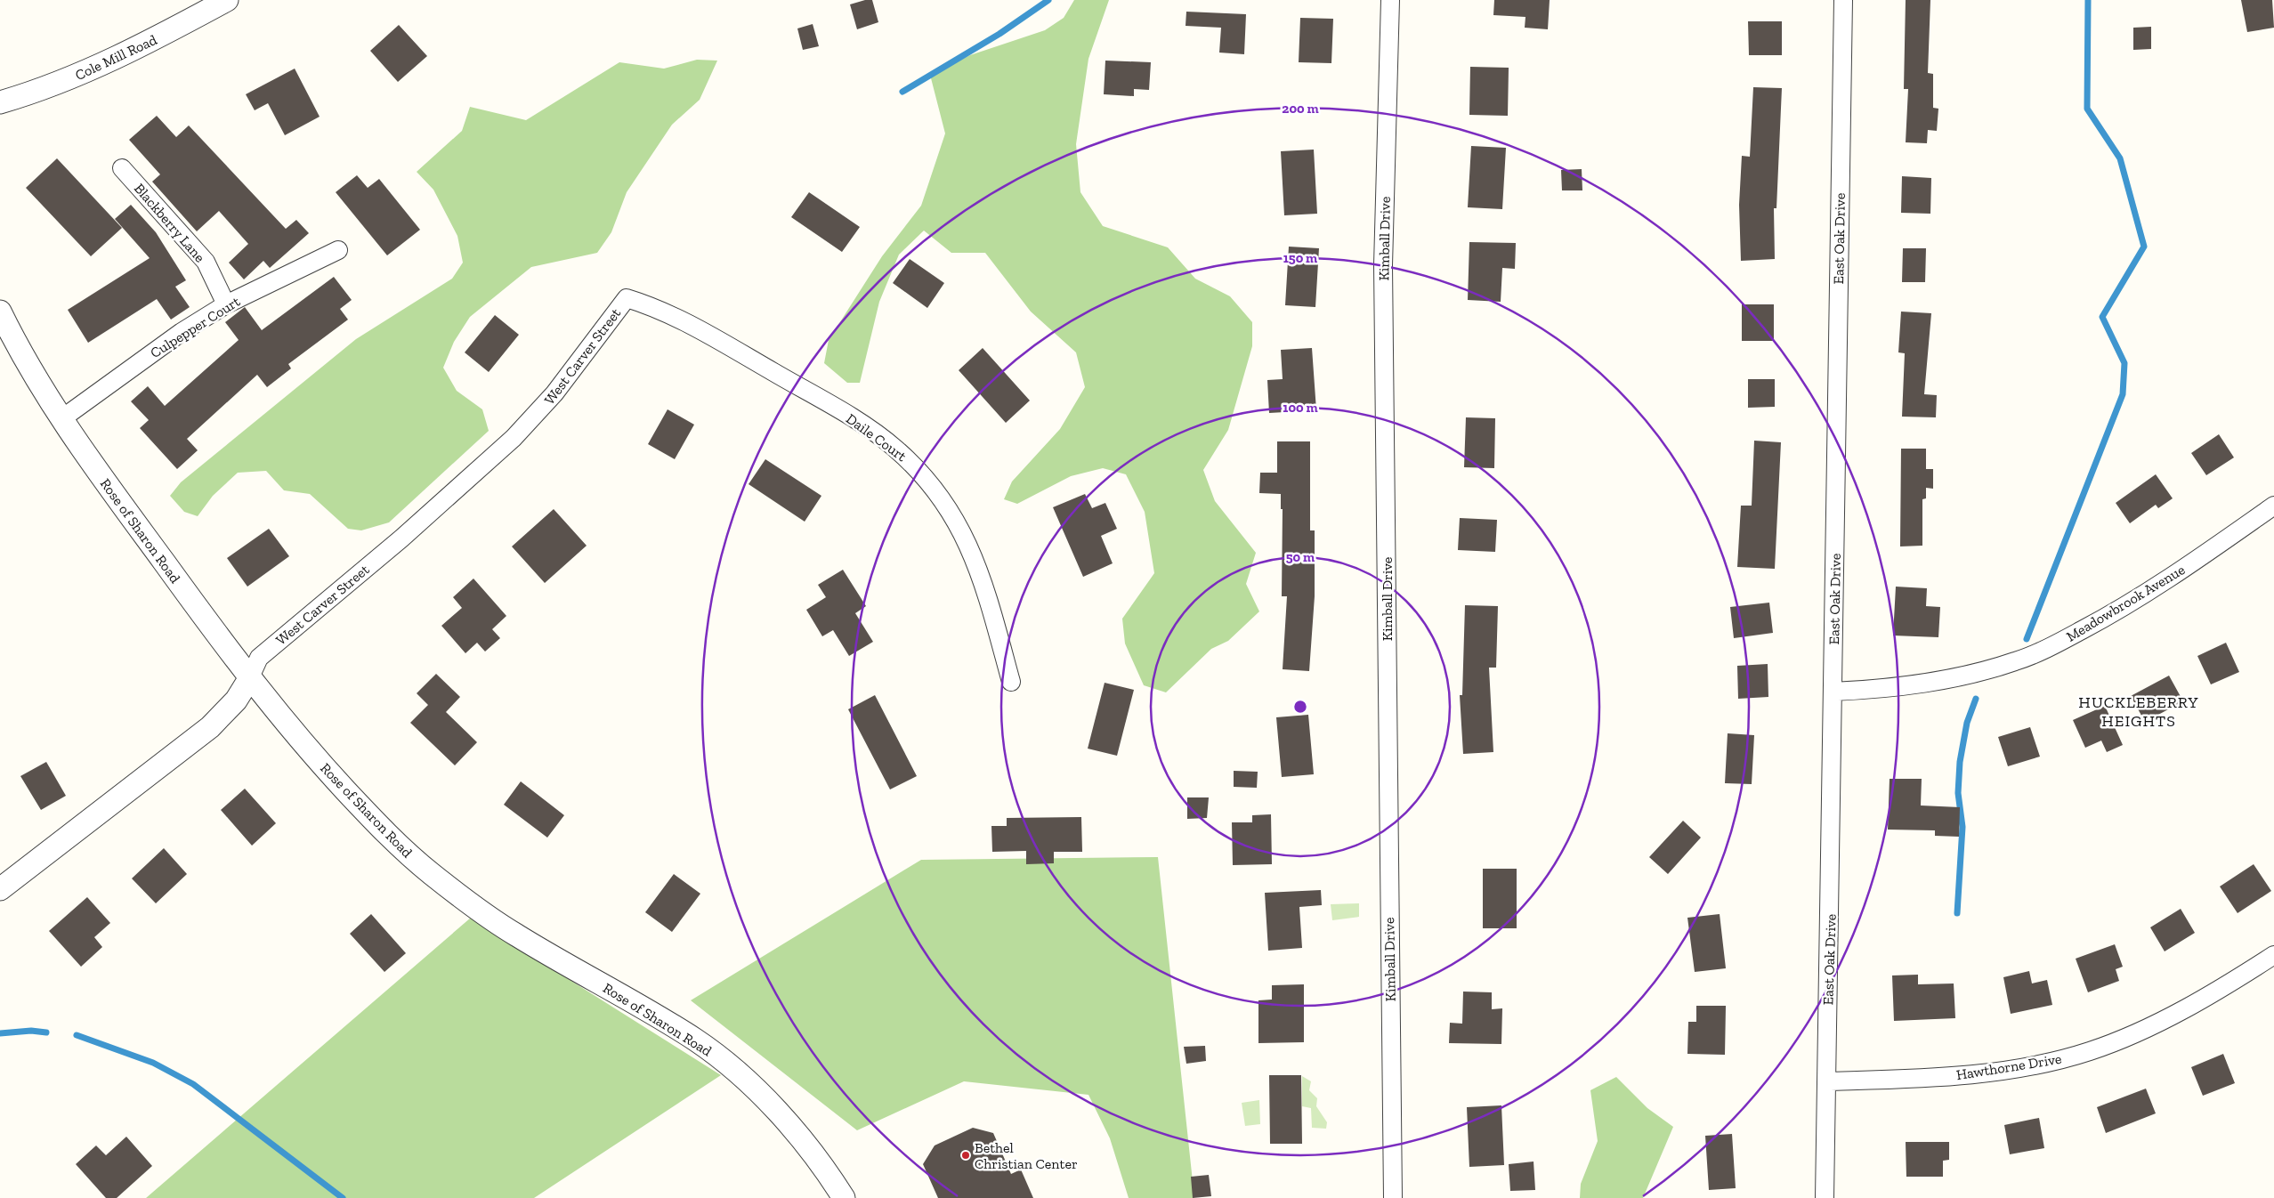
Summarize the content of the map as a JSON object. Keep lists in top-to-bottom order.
{
  "streets": {
    "street": [
      "Cole Mill Road",
      "Blackberry Lane",
      "Kimball Drive",
      "East Oak Drive",
      "Culpepper Court",
      "West Carver Street",
      "Daile Court",
      "Rose of Sharon Road",
      "Meadowbrook Avenue",
      "Hawthorne Drive"
    ]
  },
  "crossings": [
    ["Blackberry Lane", "Culpepper Court"],
    ["East Oak Drive", "Meadowbrook Avenue"],
    ["East Oak Drive", "Hawthorne Drive"],
    ["Culpepper Court", "Rose of Sharon Road"],
    ["West Carver Street", "Daile Court"],
    ["West Carver Street", "Rose of Sharon Road"]
  ],
  "districts": ["HUCKLEBERRY HEIGHTS"],
  "places": ["Bethel Christian Center"],
  "rings": [
    "200 m",
    "150 m",
    "100 m",
    "50 m"
  ]
}
